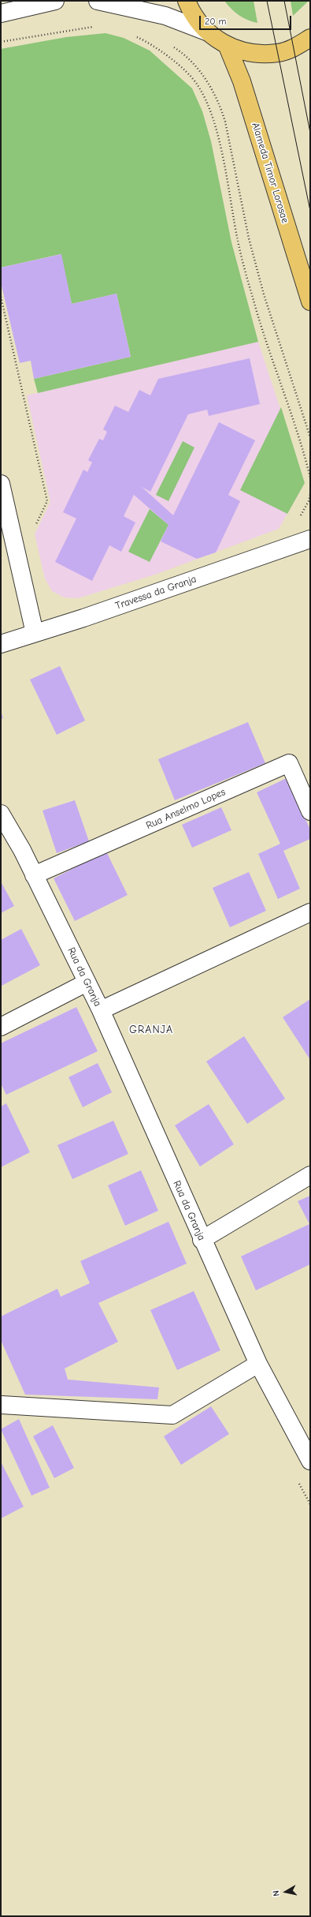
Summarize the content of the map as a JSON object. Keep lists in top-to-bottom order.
{
  "streets": {
    "main road": ["Alameda Timor Lorosae"],
    "street": ["Travessa da Granja", "Rua Anselmo Lopes", "Rua da Granja"]
  },
  "crossings": [
    ["Rua Anselmo Lopes", "Rua da Granja"]
  ],
  "districts": ["GRANJA"],
  "scale_bar": "20 m",
  "north": "left"
}
